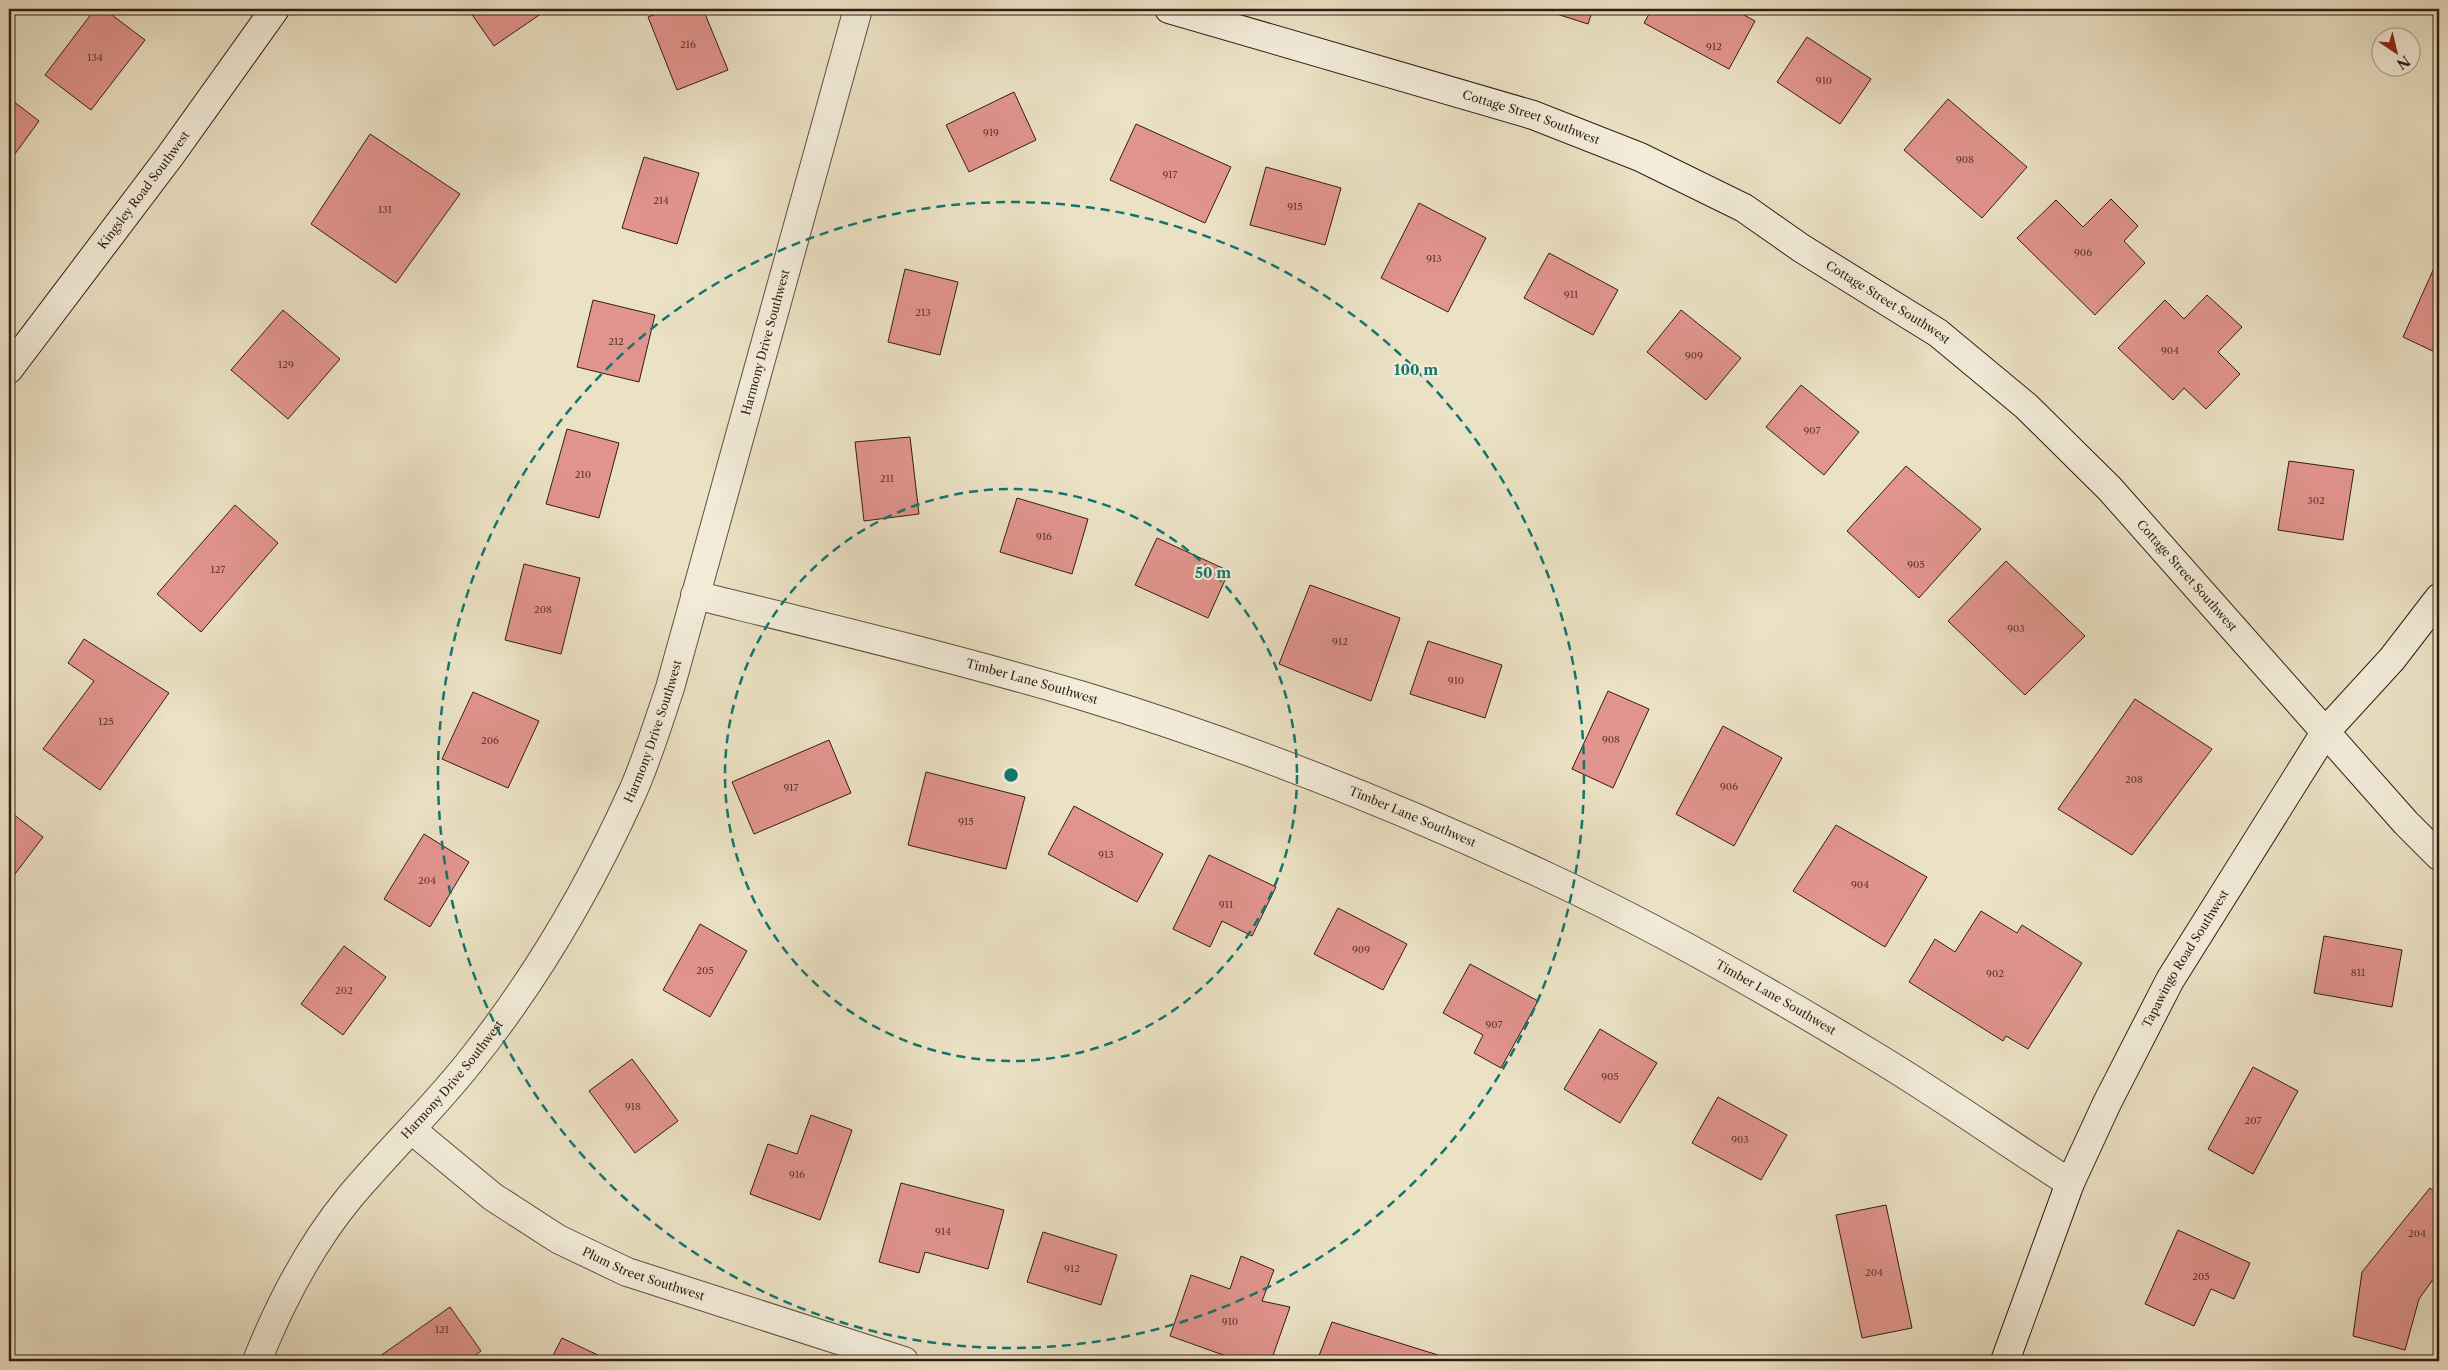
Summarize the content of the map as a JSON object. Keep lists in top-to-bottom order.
{
  "streets": {
    "street": [
      "Cottage Street Southwest",
      "Kingsley Road Southwest",
      "Harmony Drive Southwest",
      "Timber Lane Southwest",
      "Tapawingo Road Southwest",
      "Plum Street Southwest"
    ]
  },
  "crossings": [
    ["Cottage Street Southwest", "Tapawingo Road Southwest"],
    ["Harmony Drive Southwest", "Timber Lane Southwest"],
    ["Harmony Drive Southwest", "Plum Street Southwest"],
    ["Timber Lane Southwest", "Tapawingo Road Southwest"]
  ],
  "house_numbers": [
    "216",
    "912",
    "134",
    "910",
    "919",
    "908",
    "917",
    "214",
    "915",
    "131",
    "906",
    "913",
    "911",
    "213",
    "212",
    "904",
    "909",
    "129",
    "907",
    "210",
    "211",
    "302",
    "916",
    "905",
    "127",
    "208",
    "903",
    "912",
    "910",
    "125",
    "908",
    "206",
    "208",
    "906",
    "917",
    "915",
    "913",
    "204",
    "904",
    "911",
    "909",
    "205",
    "811",
    "902",
    "202",
    "907",
    "905",
    "918",
    "207",
    "903",
    "916",
    "914",
    "204",
    "912",
    "204",
    "205",
    "910",
    "121"
  ],
  "north": "bottom right",
  "rings": ["100 m", "50 m"]
}
